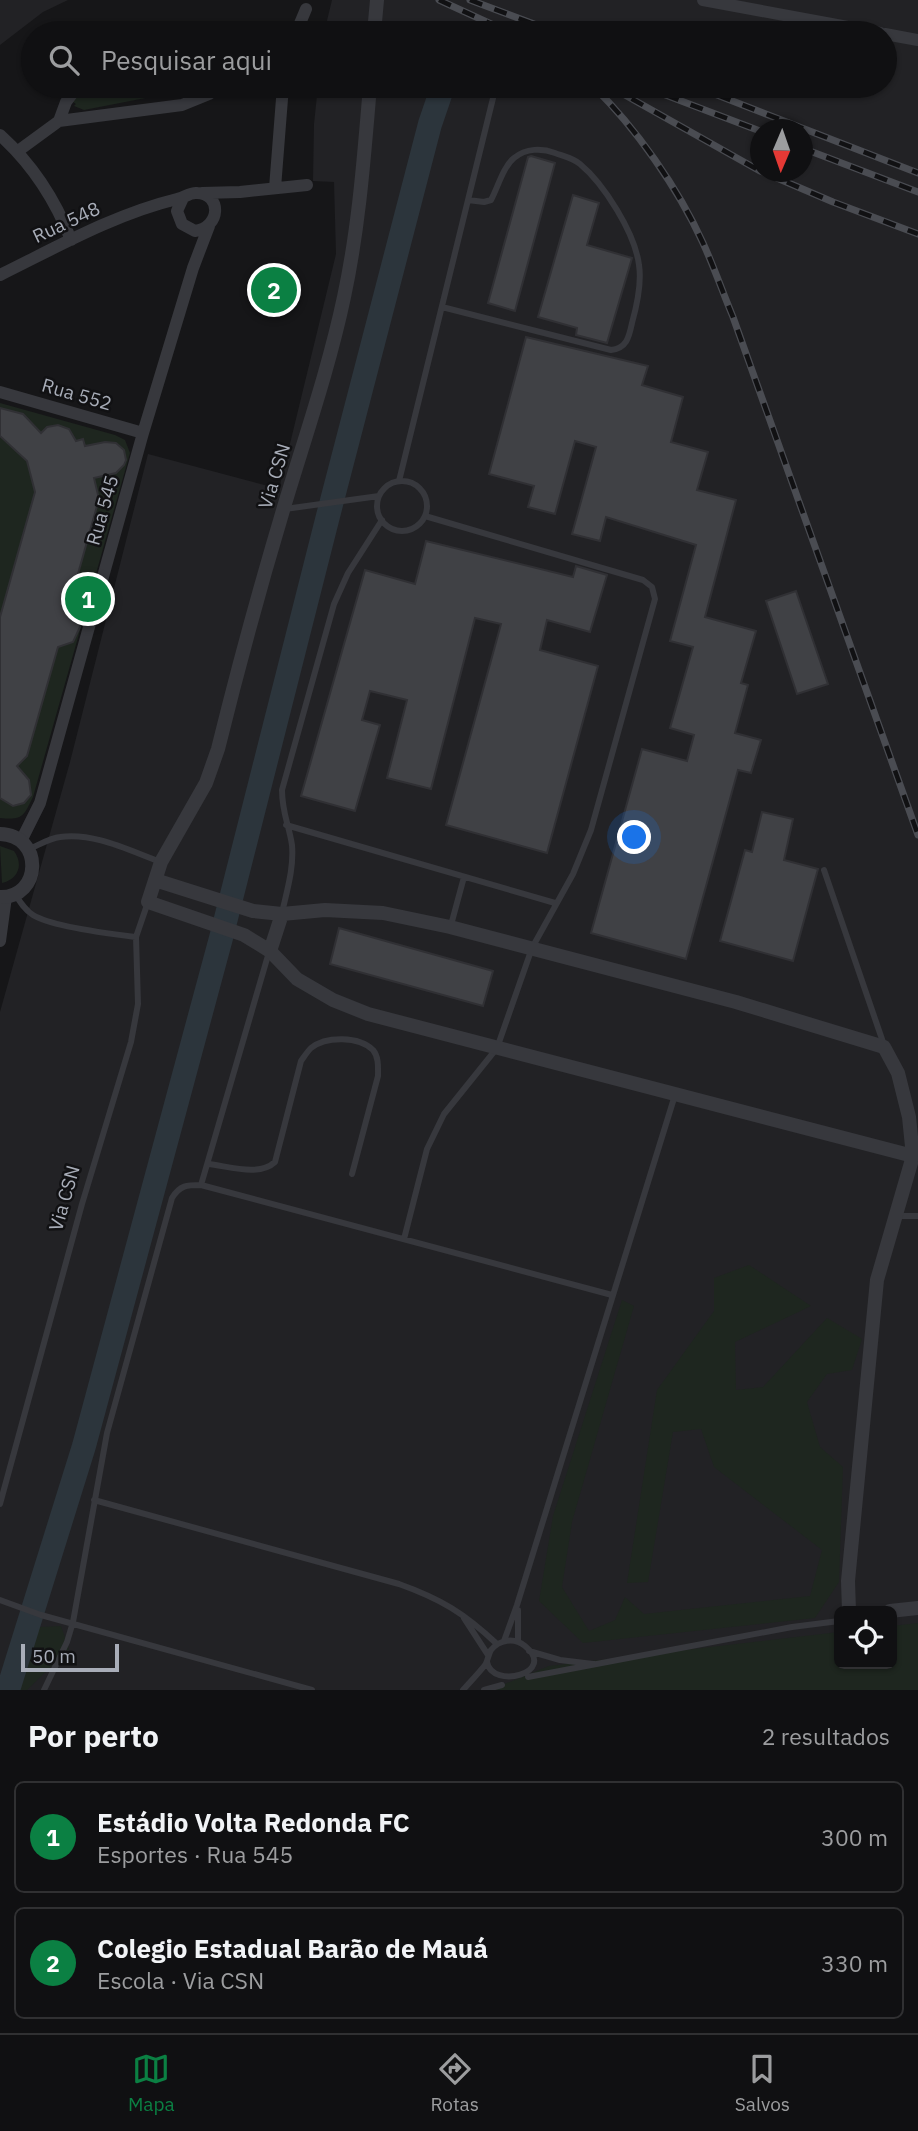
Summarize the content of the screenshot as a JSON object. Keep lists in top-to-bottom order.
{
  "streets": {
    "street": [
      "Rua 548",
      "Rua 552",
      "Via CSN",
      "Rua 545"
    ]
  },
  "crossings": [
    ["Rua 548", "Rua 545"],
    ["Rua 552", "Rua 545"]
  ],
  "scale_bar": "50 m",
  "north": "bottom",
  "page": {
    "search": "Pesquisar aqui",
    "pins": ["2", "1"],
    "scale": "50 m",
    "heading": ["Por perto", "2 resultados"],
    "list": [
      {
        "mark": "1",
        "name": "Estádio Volta Redonda FC",
        "note": "Esportes · Rua 545",
        "value": "300 m"
      },
      {
        "mark": "2",
        "name": "Colegio Estadual Barão de Mauá",
        "note": "Escola · Via CSN",
        "value": "330 m"
      }
    ],
    "nav": ["Mapa", "Rotas", "Salvos"]
  }
}
